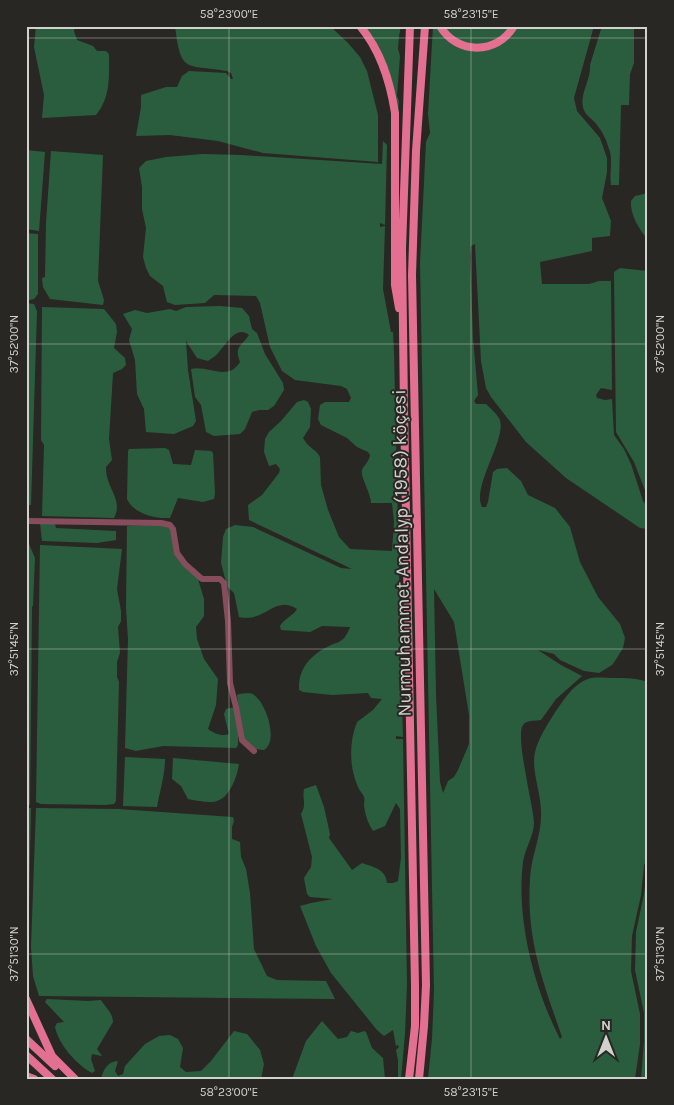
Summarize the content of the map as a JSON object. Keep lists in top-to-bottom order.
{
  "streets": {
    "main road": ["Nurmuhammet Andalyp (1958) köçesi"]
  },
  "north": "top",
  "coordinates": [
    "58°23'00\"E",
    "58°23'15\"E",
    "37°52'00\"N",
    "37°51'45\"N",
    "37°51'30\"N"
  ]
}
